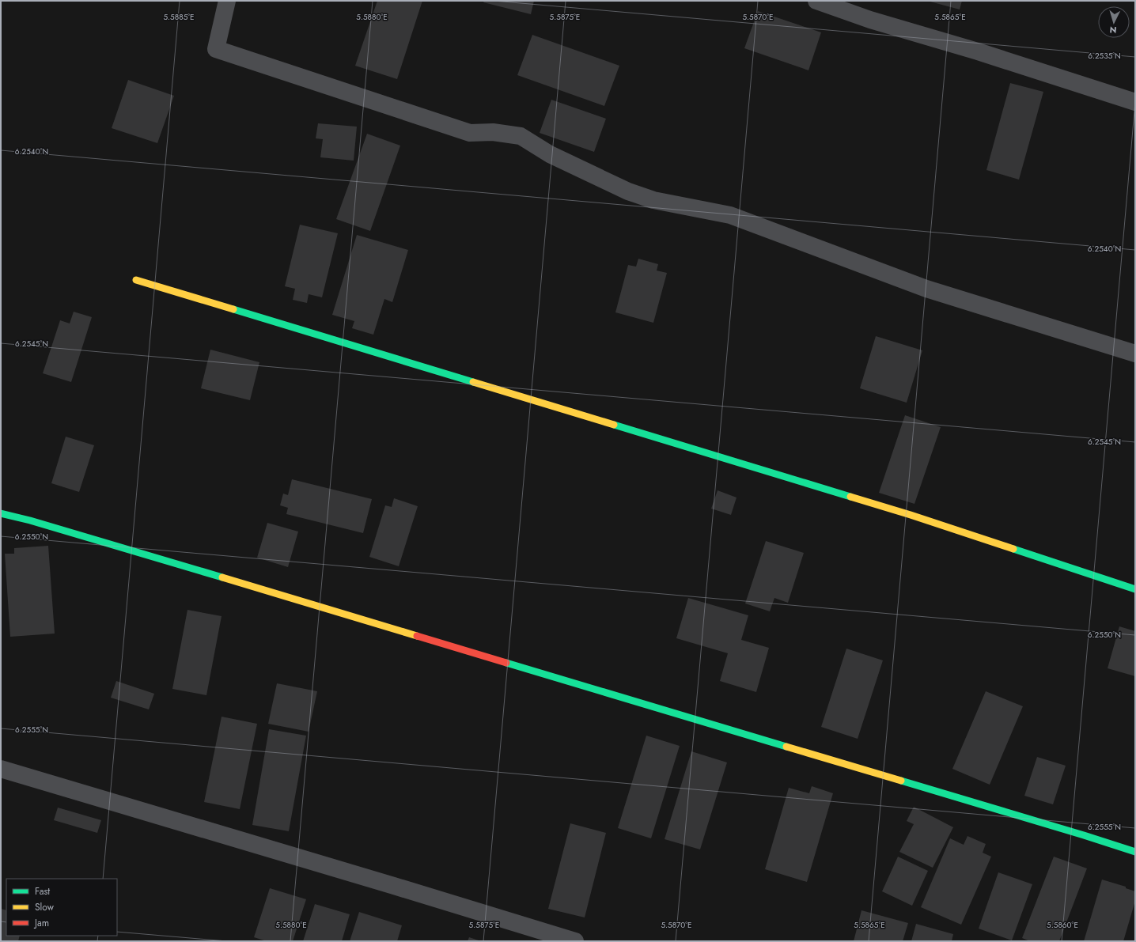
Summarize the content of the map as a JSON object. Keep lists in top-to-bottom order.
{
  "legend": ["Fast", "Slow", "Jam"],
  "north": "bottom",
  "coordinates": [
    "5.5885°E",
    "5.5880°E",
    "5.5875°E",
    "5.5870°E",
    "5.5865°E",
    "6.2535°N",
    "6.2540°N",
    "6.2545°N",
    "6.2550°N",
    "6.2555°N",
    "5.5860°E"
  ]
}
